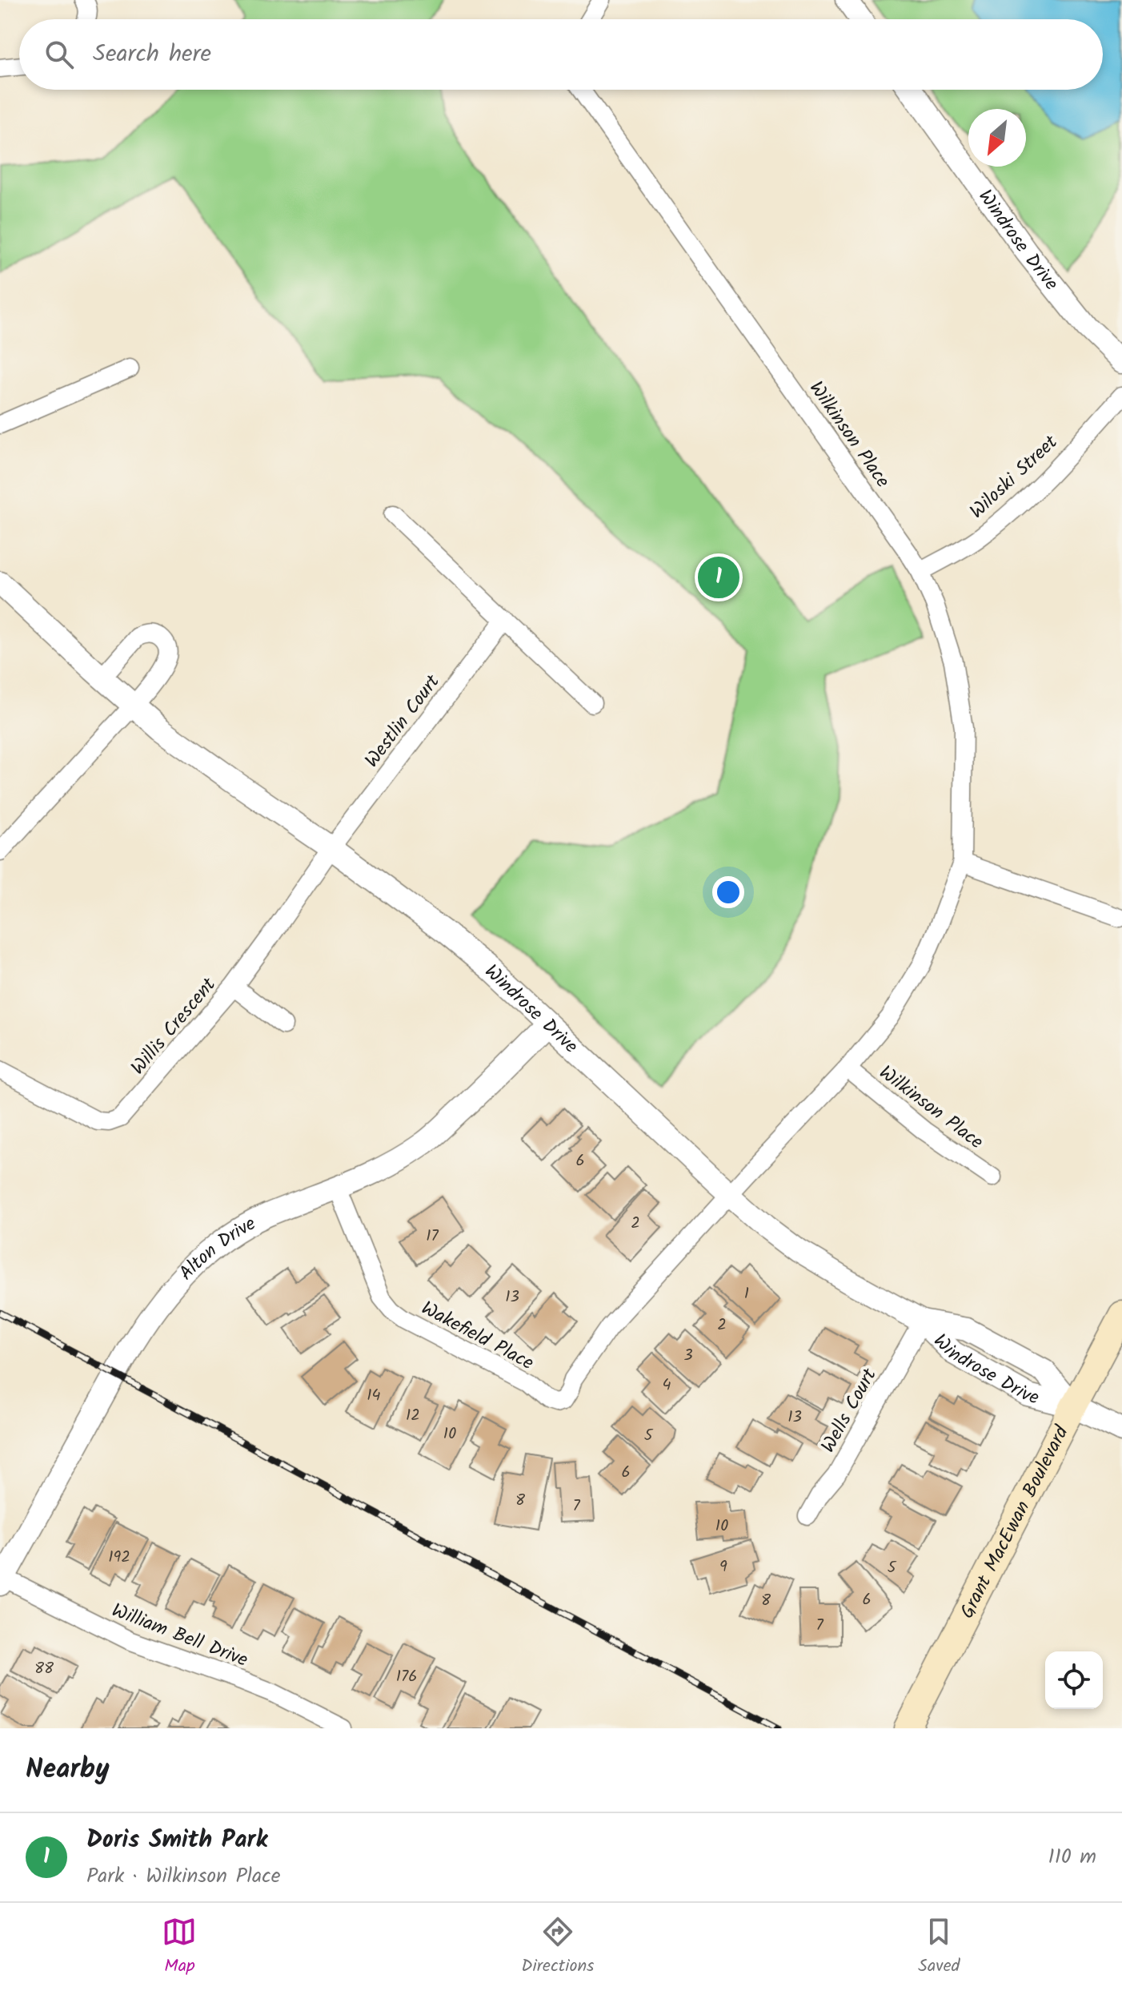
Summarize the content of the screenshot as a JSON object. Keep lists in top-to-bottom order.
{
  "streets": {
    "main road": ["Grant MacEwan Boulevard"],
    "street": [
      "Windrose Drive",
      "Wilkinson Place",
      "Wiloski Street",
      "Westlin Court",
      "Willis Crescent",
      "Alton Drive",
      "Wakefield Place",
      "Wells Court",
      "William Bell Drive"
    ]
  },
  "crossings": [
    ["Windrose Drive", "Wilkinson Place"],
    ["Windrose Drive", "Westlin Court"],
    ["Windrose Drive", "Willis Crescent"],
    ["Windrose Drive", "Alton Drive"],
    ["Windrose Drive", "Wakefield Place"],
    ["Windrose Drive", "Wells Court"],
    ["Windrose Drive", "Grant MacEwan Boulevard"],
    ["Wilkinson Place", "Wiloski Street"],
    ["Wilkinson Place", "Wakefield Place"],
    ["Westlin Court", "Willis Crescent"],
    ["Alton Drive", "Wakefield Place"],
    ["Alton Drive", "William Bell Drive"]
  ],
  "house_numbers": [
    "6",
    "2",
    "17",
    "1",
    "13",
    "2",
    "3",
    "4",
    "14",
    "12",
    "13",
    "10",
    "5",
    "6",
    "8",
    "7",
    "10",
    "192",
    "9",
    "5",
    "6",
    "8",
    "7",
    "88",
    "176"
  ],
  "north": "bottom left",
  "page": {
    "search": "Search here",
    "pins": "1",
    "heading": "Nearby",
    "list": [
      {
        "mark": "1",
        "name": "Doris Smith Park",
        "note": "Park · Wilkinson Place",
        "value": "110 m"
      }
    ],
    "nav": ["Map", "Directions", "Saved"]
  }
}
